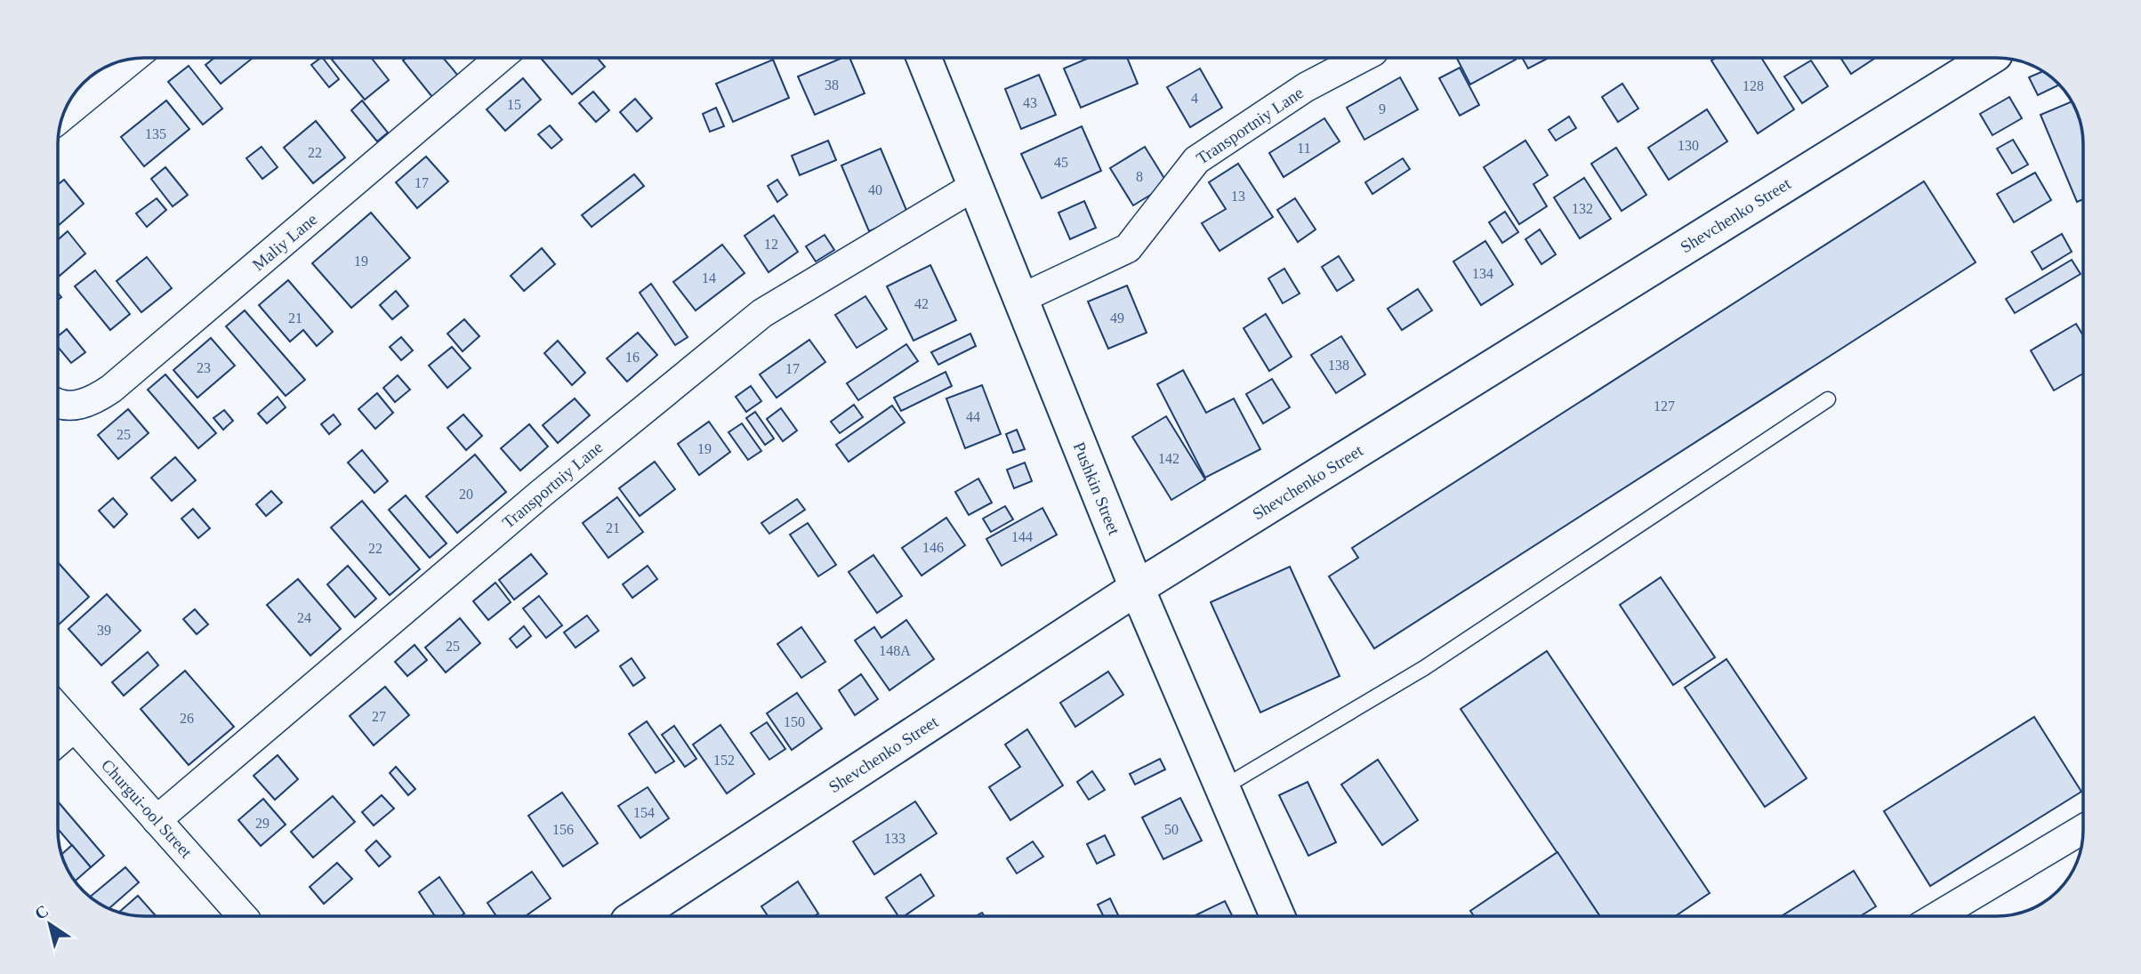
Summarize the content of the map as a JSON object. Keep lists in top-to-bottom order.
{
  "streets": {
    "street": [
      "Transportniy Lane",
      "Shevchenko Street",
      "Maliy Lane",
      "Pushkin Street",
      "Churgui-ool Street"
    ]
  },
  "crossings": [
    ["Transportniy Lane", "Pushkin Street"],
    ["Transportniy Lane", "Churgui-ool Street"],
    ["Shevchenko Street", "Pushkin Street"]
  ],
  "house_numbers": [
    "38",
    "128",
    "4",
    "43",
    "15",
    "9",
    "135",
    "130",
    "11",
    "22",
    "45",
    "8",
    "17",
    "40",
    "13",
    "132",
    "12",
    "19",
    "134",
    "14",
    "42",
    "21",
    "49",
    "16",
    "138",
    "23",
    "17",
    "127",
    "44",
    "25",
    "19",
    "142",
    "20",
    "21",
    "144",
    "146",
    "22",
    "24",
    "39",
    "25",
    "148А",
    "27",
    "26",
    "150",
    "152",
    "154",
    "29",
    "156",
    "50",
    "133"
  ],
  "north": "top left"
}
